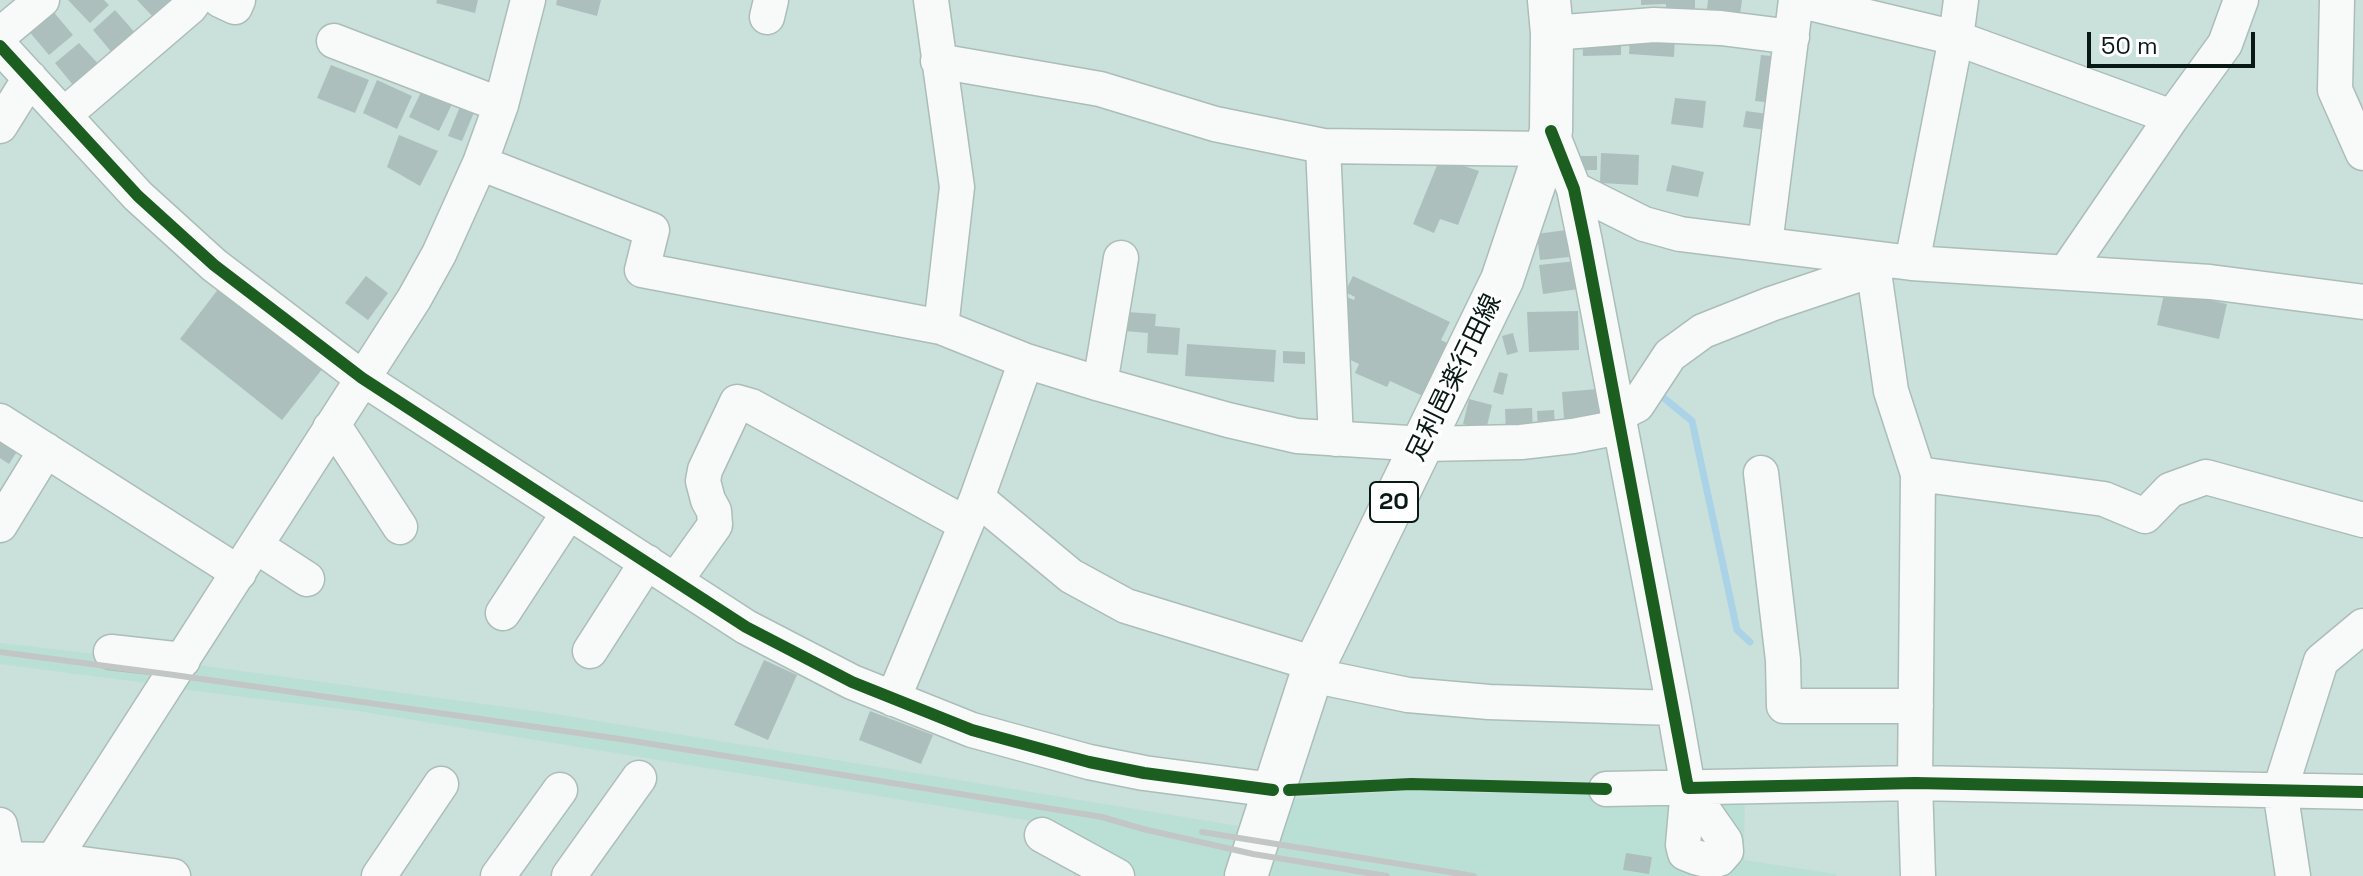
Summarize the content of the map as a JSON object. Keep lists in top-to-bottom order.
{
  "streets": {
    "main road": ["足利邑楽行田線", "20"]
  },
  "scale_bar": "50 m"
}
